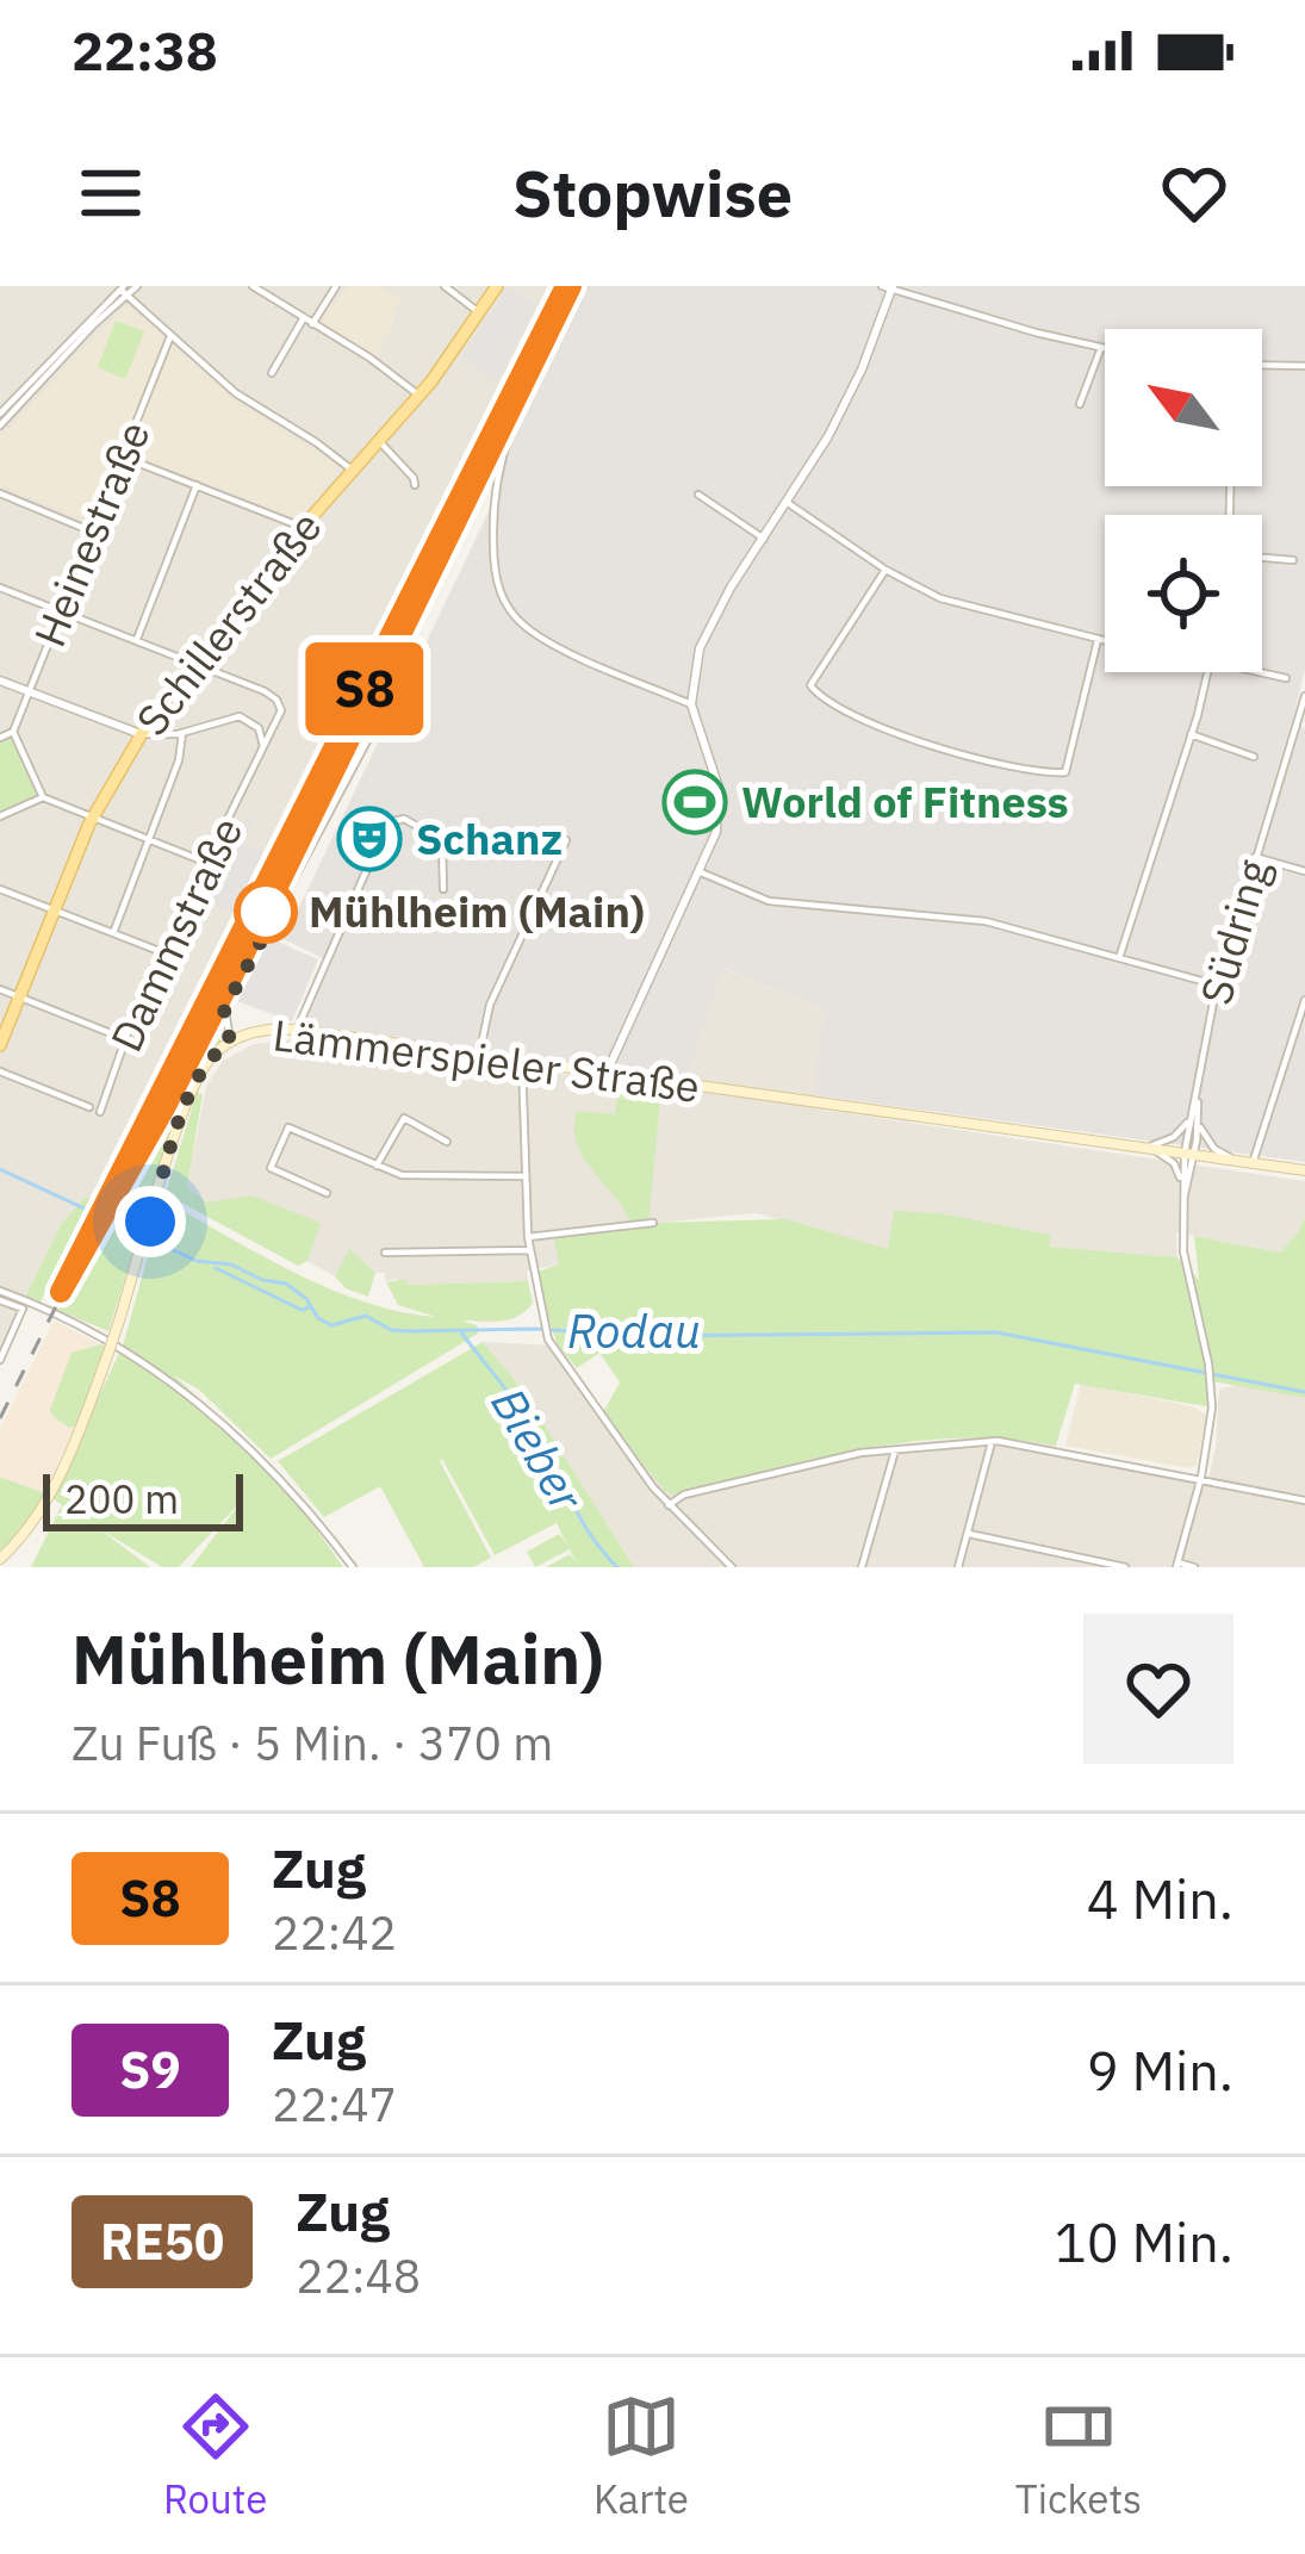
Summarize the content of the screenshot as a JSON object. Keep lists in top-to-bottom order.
{
  "streets": {
    "main road": ["Schillerstraße", "Lämmerspieler Straße"],
    "street": ["Heinestraße", "Südring", "Dammstraße"]
  },
  "crossings": [
    ["Schillerstraße", "Dammstraße"],
    ["Südring", "Lämmerspieler Straße"]
  ],
  "water": ["Rodau", "Bieber"],
  "places": {
    "sports": ["World of Fitness"],
    "theatre": ["Schanz"],
    "other": ["Mühlheim (Main)"]
  },
  "scale_bar": "200 m",
  "north": "top left",
  "page": {
    "status": "22:38",
    "header": "Stopwise",
    "on_map": "S8",
    "scale": "200 m",
    "heading": ["Mühlheim (Main)", "Zu Fuß · 5 Min. · 370 m"],
    "list": [
      {
        "mark": "S8",
        "name": "Zug",
        "note": "22:42",
        "value": "4 Min."
      },
      {
        "mark": "S9",
        "name": "Zug",
        "note": "22:47",
        "value": "9 Min."
      },
      {
        "mark": "RE50",
        "name": "Zug",
        "note": "22:48",
        "value": "10 Min."
      }
    ],
    "tabs": ["Route", "Karte", "Tickets"]
  }
}
